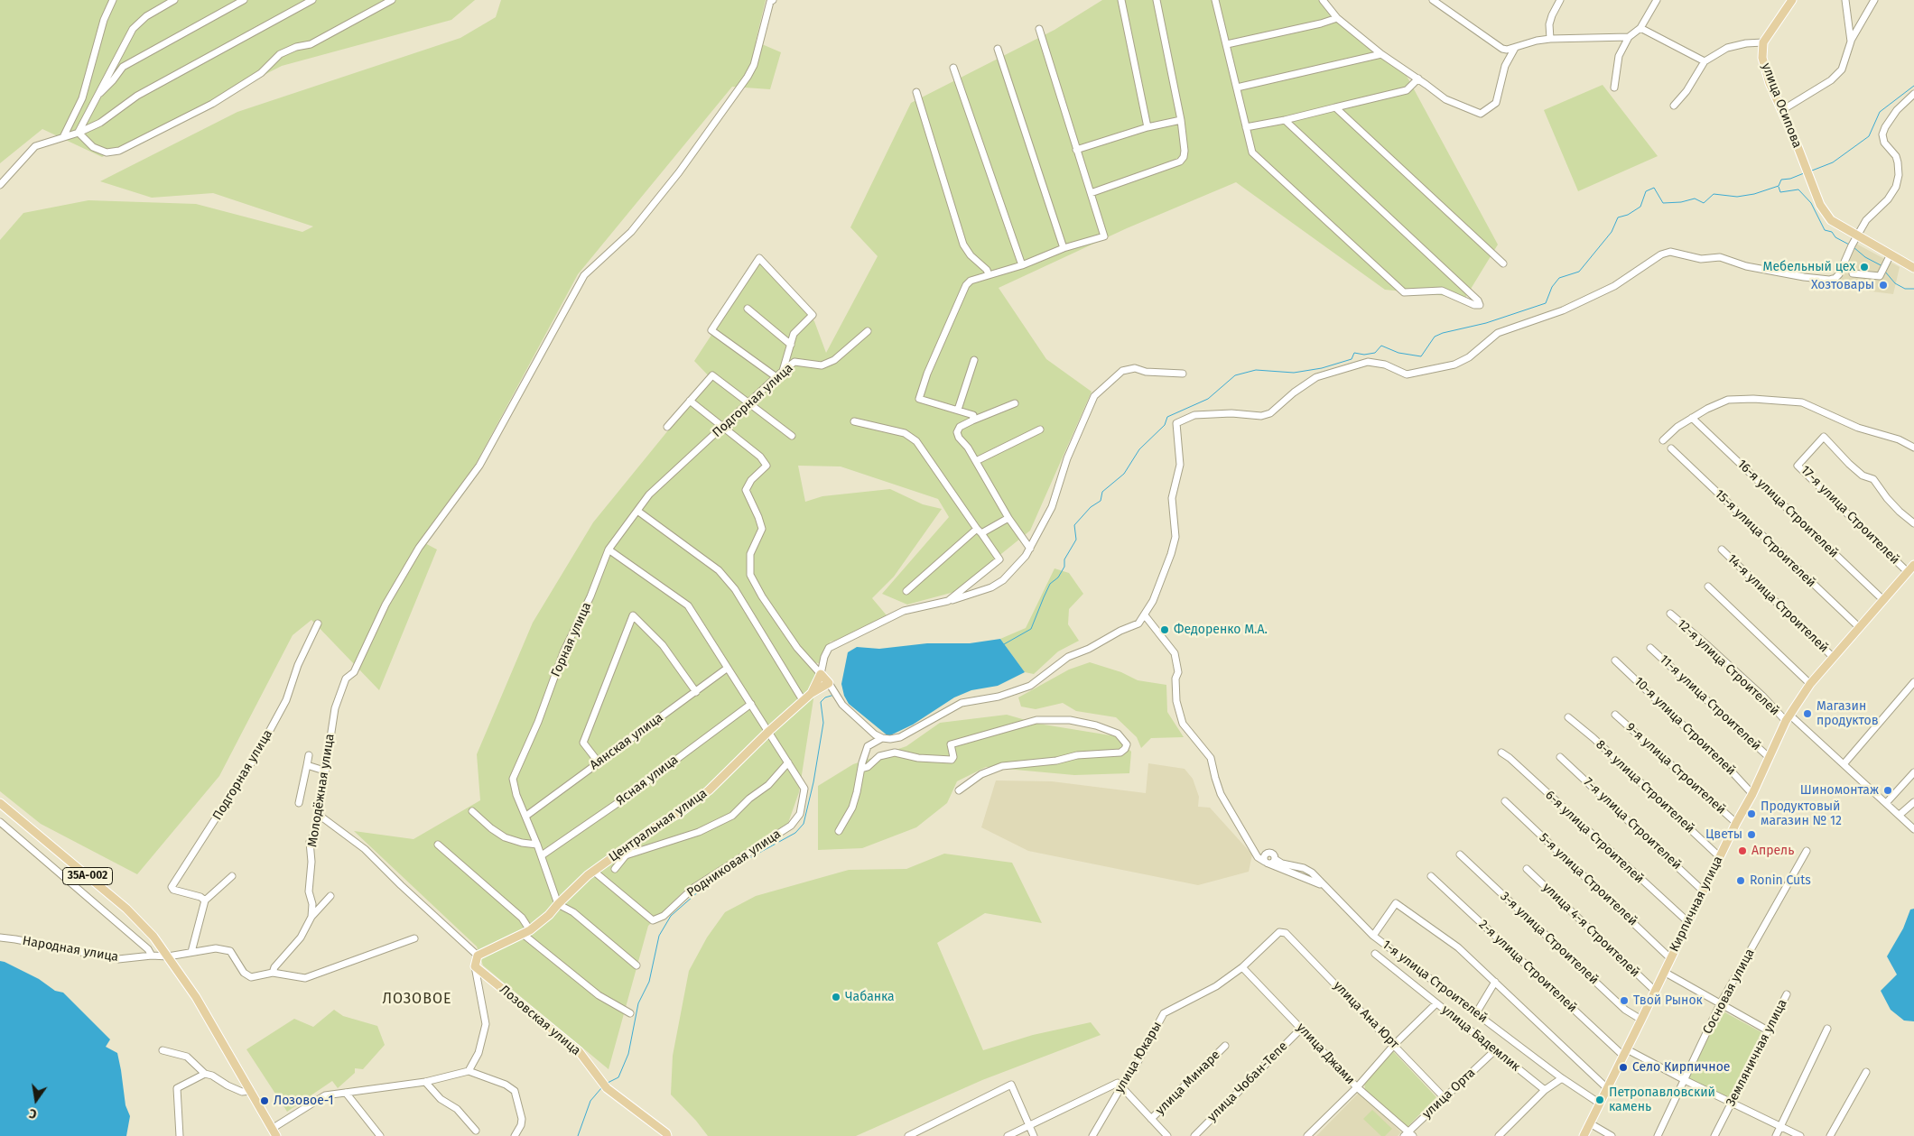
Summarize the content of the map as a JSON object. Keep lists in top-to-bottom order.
{
  "streets": {
    "main road": [
      "улица Осипова",
      "Центральная улица",
      "35А-002",
      "Кирпичная улица",
      "Лозовская улица"
    ],
    "street": [
      "Подгорная улица",
      "16-я улица Строителей",
      "17-я улица Строителей",
      "15-я улица Строителей",
      "14-я улица Строителей",
      "Горная улица",
      "12-я улица Строителей",
      "11-я улица Строителей",
      "10-я улица Строителей",
      "Аянская улица",
      "9-я улица Строителей",
      "Ясная улица",
      "8-я улица Строителей",
      "Молодёжная улица",
      "7-я улица Строителей",
      "6-я улица Строителей",
      "Родниковая улица",
      "5-я улица Строителей",
      "улица 4-я Строителей",
      "3-я улица Строителей",
      "Народная улица",
      "2-я улица Строителей",
      "1-я улица Строителей",
      "Сосновая улица",
      "улица Ана Юрт",
      "улица Бадемлик",
      "Земляничная улица",
      "улица Джами",
      "улица Юкары",
      "улица Чобан-Тепе",
      "улица Минаре",
      "улица Орта"
    ]
  },
  "crossings": [
    ["Подгорная улица", "Горная улица"],
    ["16-я улица Строителей", "Кирпичная улица"],
    ["17-я улица Строителей", "Кирпичная улица"],
    ["15-я улица Строителей", "Кирпичная улица"],
    ["14-я улица Строителей", "Кирпичная улица"],
    ["Горная улица", "Аянская улица"],
    ["Горная улица", "Ясная улица"],
    ["Горная улица", "Центральная улица"],
    ["Горная улица", "Родниковая улица"],
    ["12-я улица Строителей", "Кирпичная улица"],
    ["11-я улица Строителей", "Кирпичная улица"],
    ["10-я улица Строителей", "Кирпичная улица"],
    ["Аянская улица", "Родниковая улица"],
    ["9-я улица Строителей", "Кирпичная улица"],
    ["Ясная улица", "Родниковая улица"],
    ["8-я улица Строителей", "Кирпичная улица"],
    ["7-я улица Строителей", "Кирпичная улица"],
    ["Центральная улица", "Родниковая улица"],
    ["6-я улица Строителей", "Кирпичная улица"],
    ["35А-002", "Народная улица"],
    ["5-я улица Строителей", "Кирпичная улица"],
    ["Кирпичная улица", "улица 4-я Строителей"],
    ["Кирпичная улица", "3-я улица Строителей"],
    ["Кирпичная улица", "2-я улица Строителей"],
    ["Кирпичная улица", "1-я улица Строителей"],
    ["2-я улица Строителей", "Сосновая улица"],
    ["2-я улица Строителей", "Земляничная улица"],
    ["улица Ана Юрт", "улица Юкары"],
    ["улица Ана Юрт", "улица Орта"],
    ["улица Бадемлик", "улица Орта"],
    ["улица Джами", "улица Юкары"],
    ["улица Джами", "улица Чобан-Тепе"],
    ["улица Джами", "улица Орта"]
  ],
  "districts": ["ЛОЗОВОЕ"],
  "places": [
    "Мебельный цех",
    "Хозтовары",
    "Федоренко М.А.",
    "Магазин продуктов",
    "Шиномонтаж",
    "Продуктовый магазин № 12",
    "Цветы",
    "Апрель",
    "Ronin Cuts",
    "Чабанка",
    "Твой Рынок",
    "Село Кирпичное",
    "Петропавловский камень",
    "Лозовое-1"
  ],
  "north": "bottom"
}
